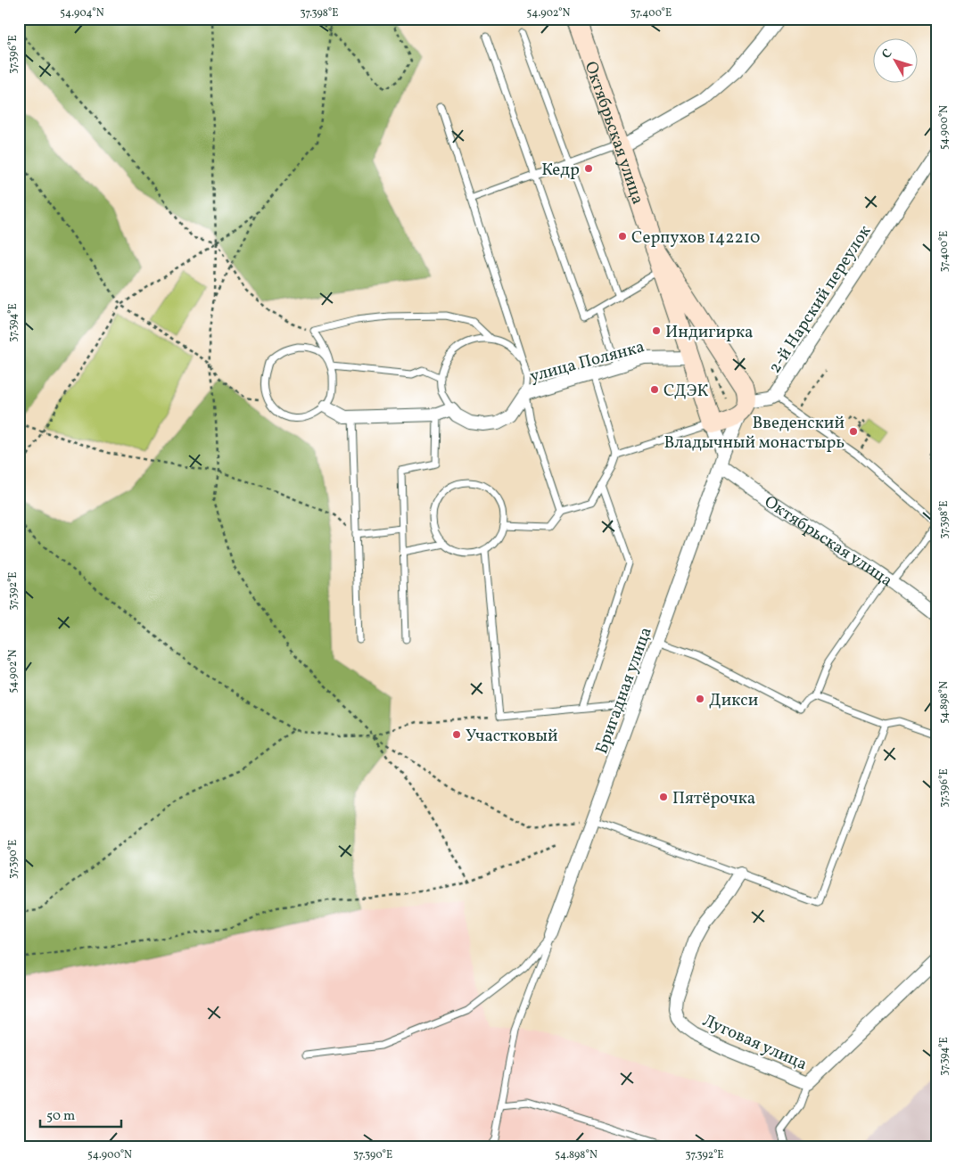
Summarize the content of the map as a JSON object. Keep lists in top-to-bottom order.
{
  "streets": {
    "street": [
      "Октябрьская улица",
      "2-й Нарский переулок",
      "улица Полянка",
      "Бригадная улица",
      "Луговая улица"
    ]
  },
  "crossings": [
    ["Октябрьская улица", "улица Полянка"],
    ["Октябрьская улица", "Бригадная улица"],
    ["2-й Нарский переулок", "Бригадная улица"]
  ],
  "places": [
    "Кедр",
    "Серпухов 142210",
    "Индигирка",
    "СДЭК",
    "Введенский Владычный монастырь",
    "Дикси",
    "Участковый",
    "Пятёрочка"
  ],
  "scale_bar": "50 m",
  "north": "top left",
  "coordinates": [
    "54.904°N",
    "37.398°E",
    "54.902°N",
    "37.400°E",
    "37.396°E",
    "54.900°N",
    "37.394°E",
    "37.392°E",
    "54.898°N",
    "37.390°E"
  ]
}
